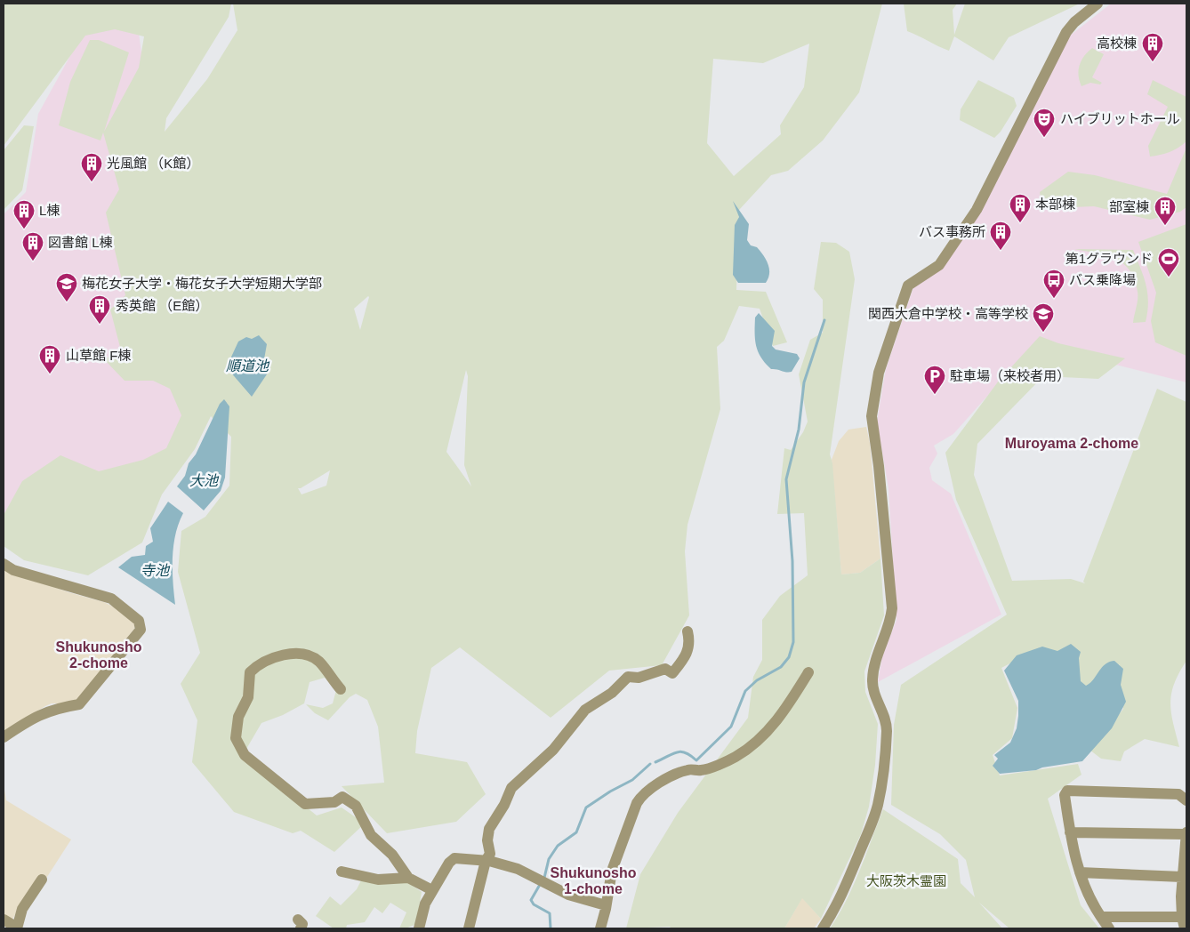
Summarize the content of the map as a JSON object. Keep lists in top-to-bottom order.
{
  "districts": ["Muroyama 2-chome", "Shukunosho 2-chome", "Shukunosho 1-chome"],
  "water": ["順道池", "大池", "寺池"],
  "parks": ["大阪茨木霊園"],
  "places": {
    "building": [
      "高校棟",
      "光風館 （K館）",
      "本部棟",
      "部室棟",
      "L棟",
      "バス事務所",
      "図書館 L棟",
      "秀英館 （E館）",
      "山草館 F棟"
    ],
    "theatre": ["ハイブリットホール"],
    "sports": ["第1グラウンド"],
    "bus stop": ["バス乗降場"],
    "school or university": ["梅花女子大学・梅花女子大学短期大学部", "関西大倉中学校・高等学校"],
    "parking": ["駐車場（来校者用）"]
  }
}
